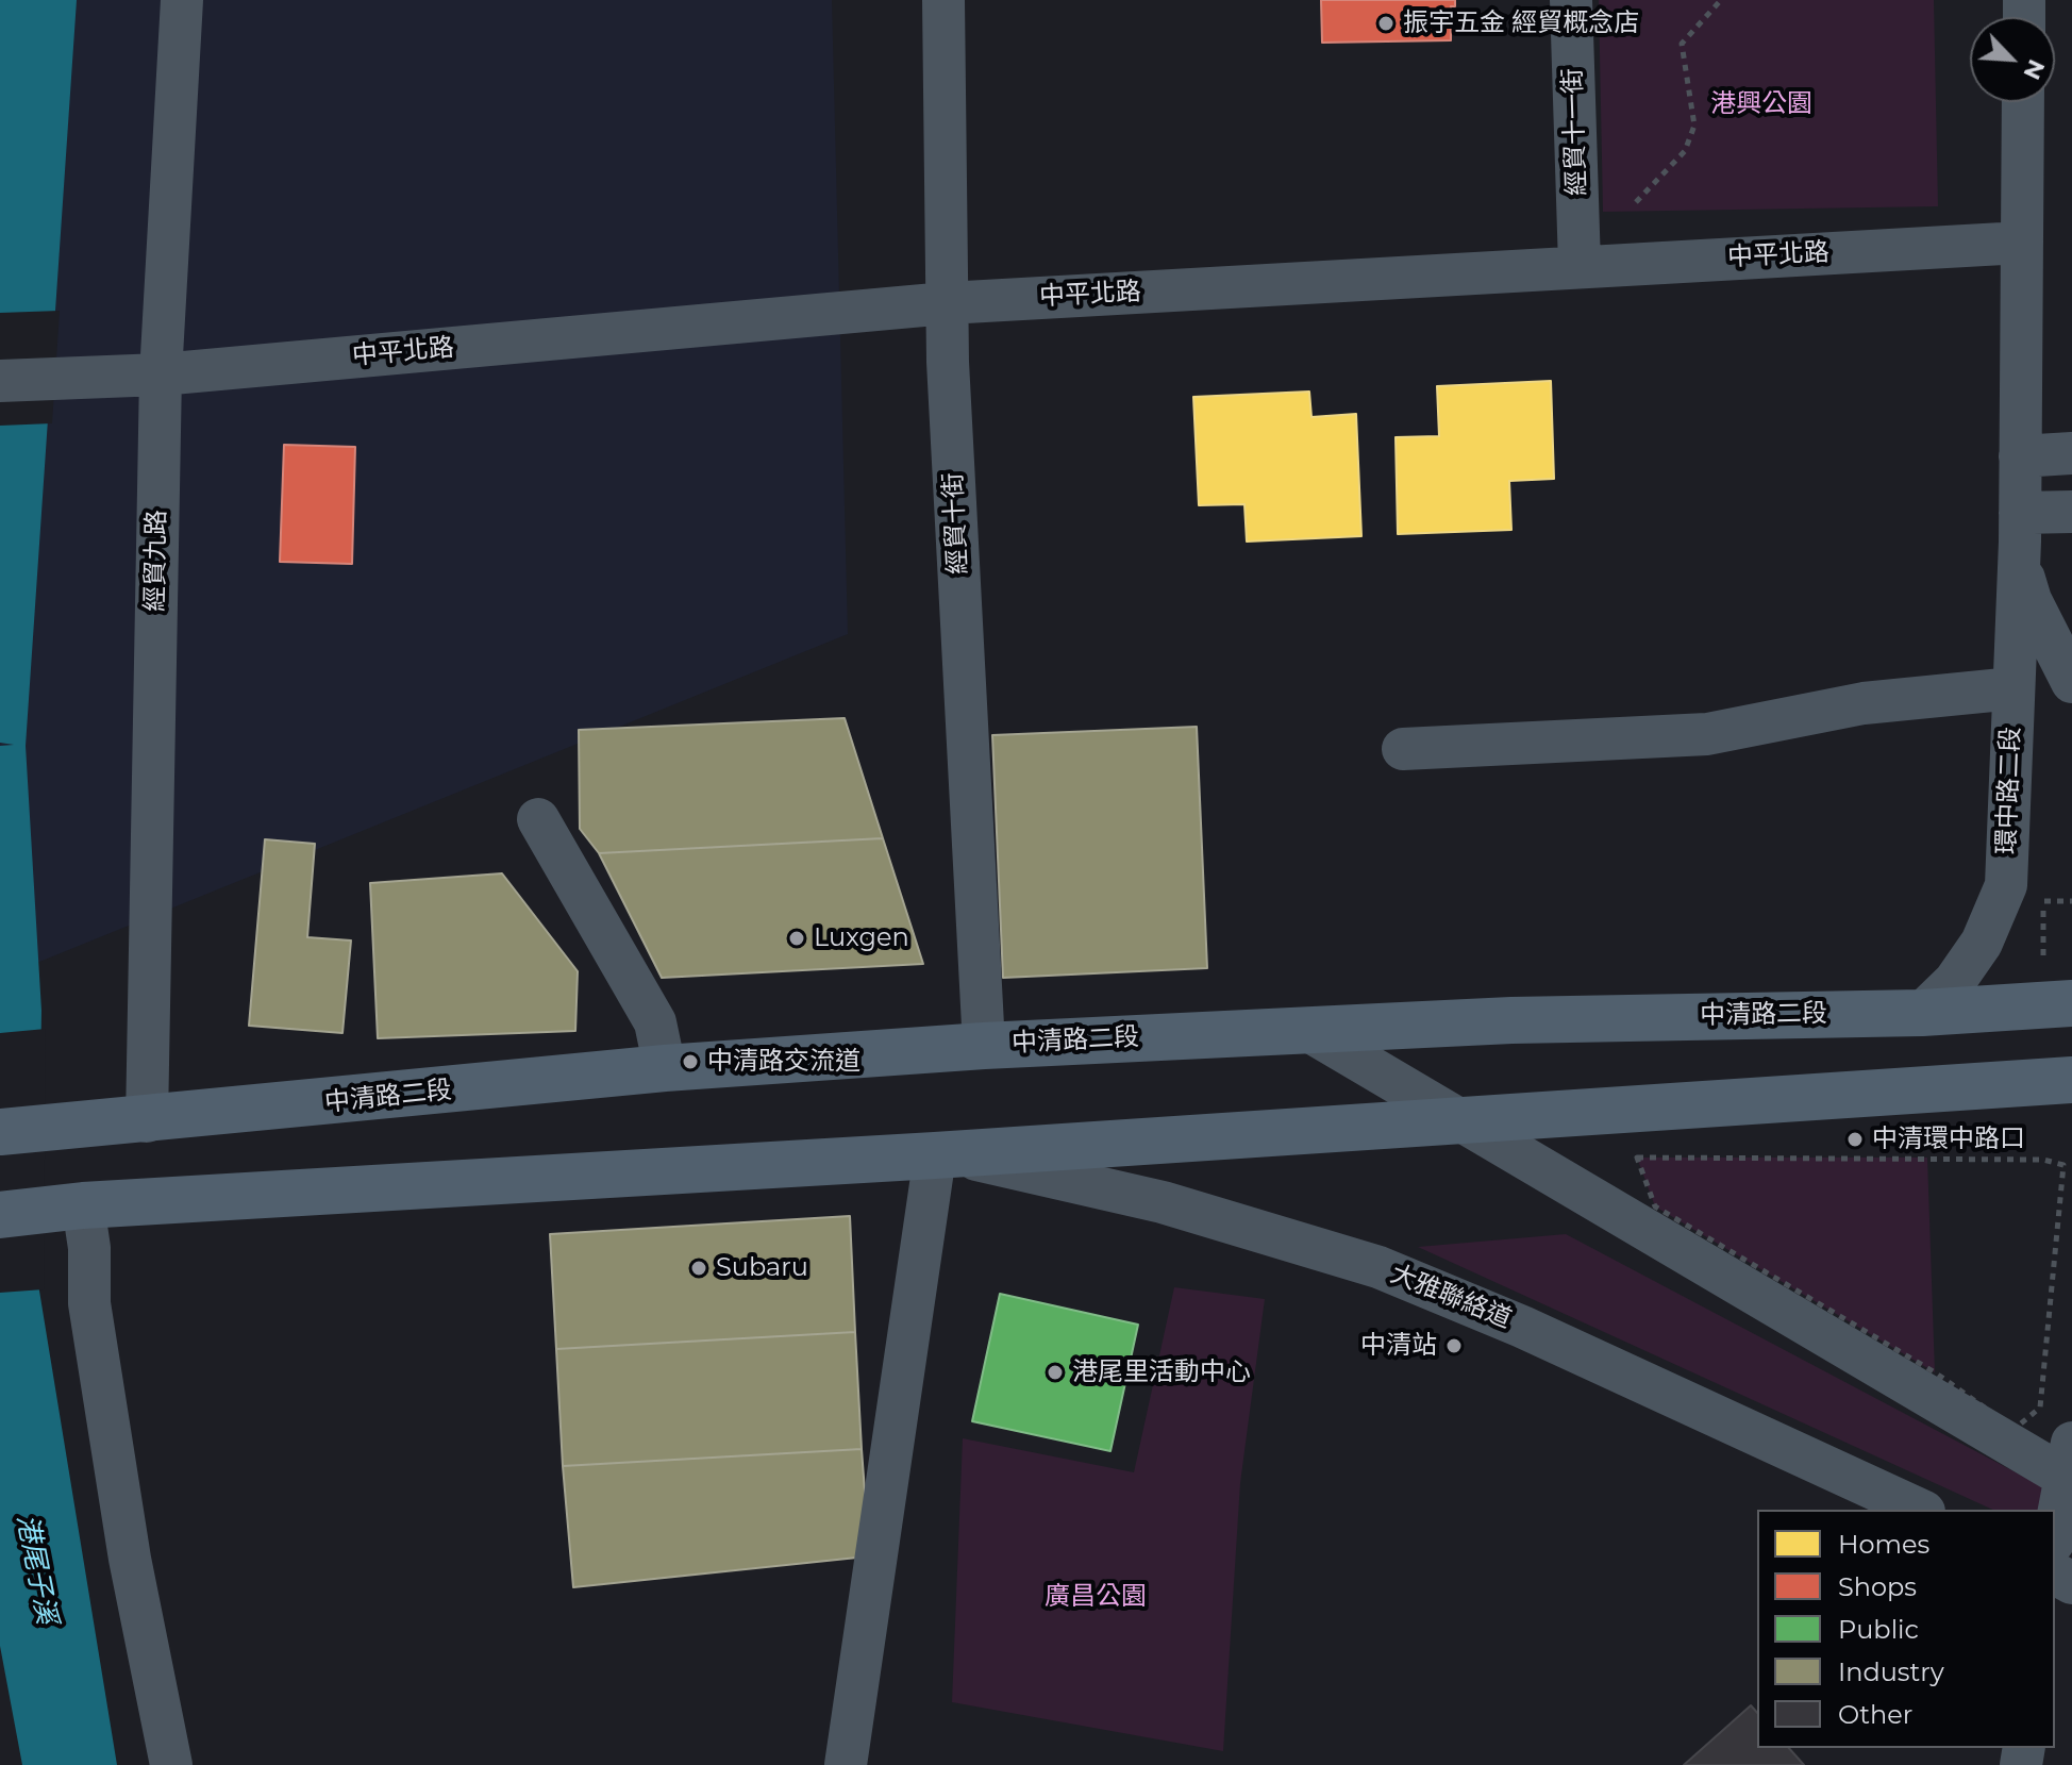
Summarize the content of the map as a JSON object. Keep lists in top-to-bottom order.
{
  "streets": {
    "main road": ["中清路二段"],
    "street": [
      "經貿十一街",
      "中平北路",
      "經貿十街",
      "經貿九路",
      "環中路二段",
      "大雅聯絡道"
    ]
  },
  "crossings": [
    ["經貿十一街", "中平北路"],
    ["中平北路", "經貿十街"],
    ["中平北路", "經貿九路"],
    ["中平北路", "環中路二段"],
    ["經貿十街", "中清路二段"],
    ["經貿九路", "中清路二段"],
    ["環中路二段", "中清路二段"]
  ],
  "water": ["港尾子溪"],
  "parks": ["港興公園", "廣昌公園"],
  "places": [
    "振宇五金 經貿概念店",
    "Luxgen",
    "中清路交流道",
    "中清環中路口",
    "Subaru",
    "中清站",
    "港尾里活動中心"
  ],
  "legend": [
    "Homes",
    "Shops",
    "Public",
    "Industry",
    "Other"
  ],
  "north": "bottom right"
}
